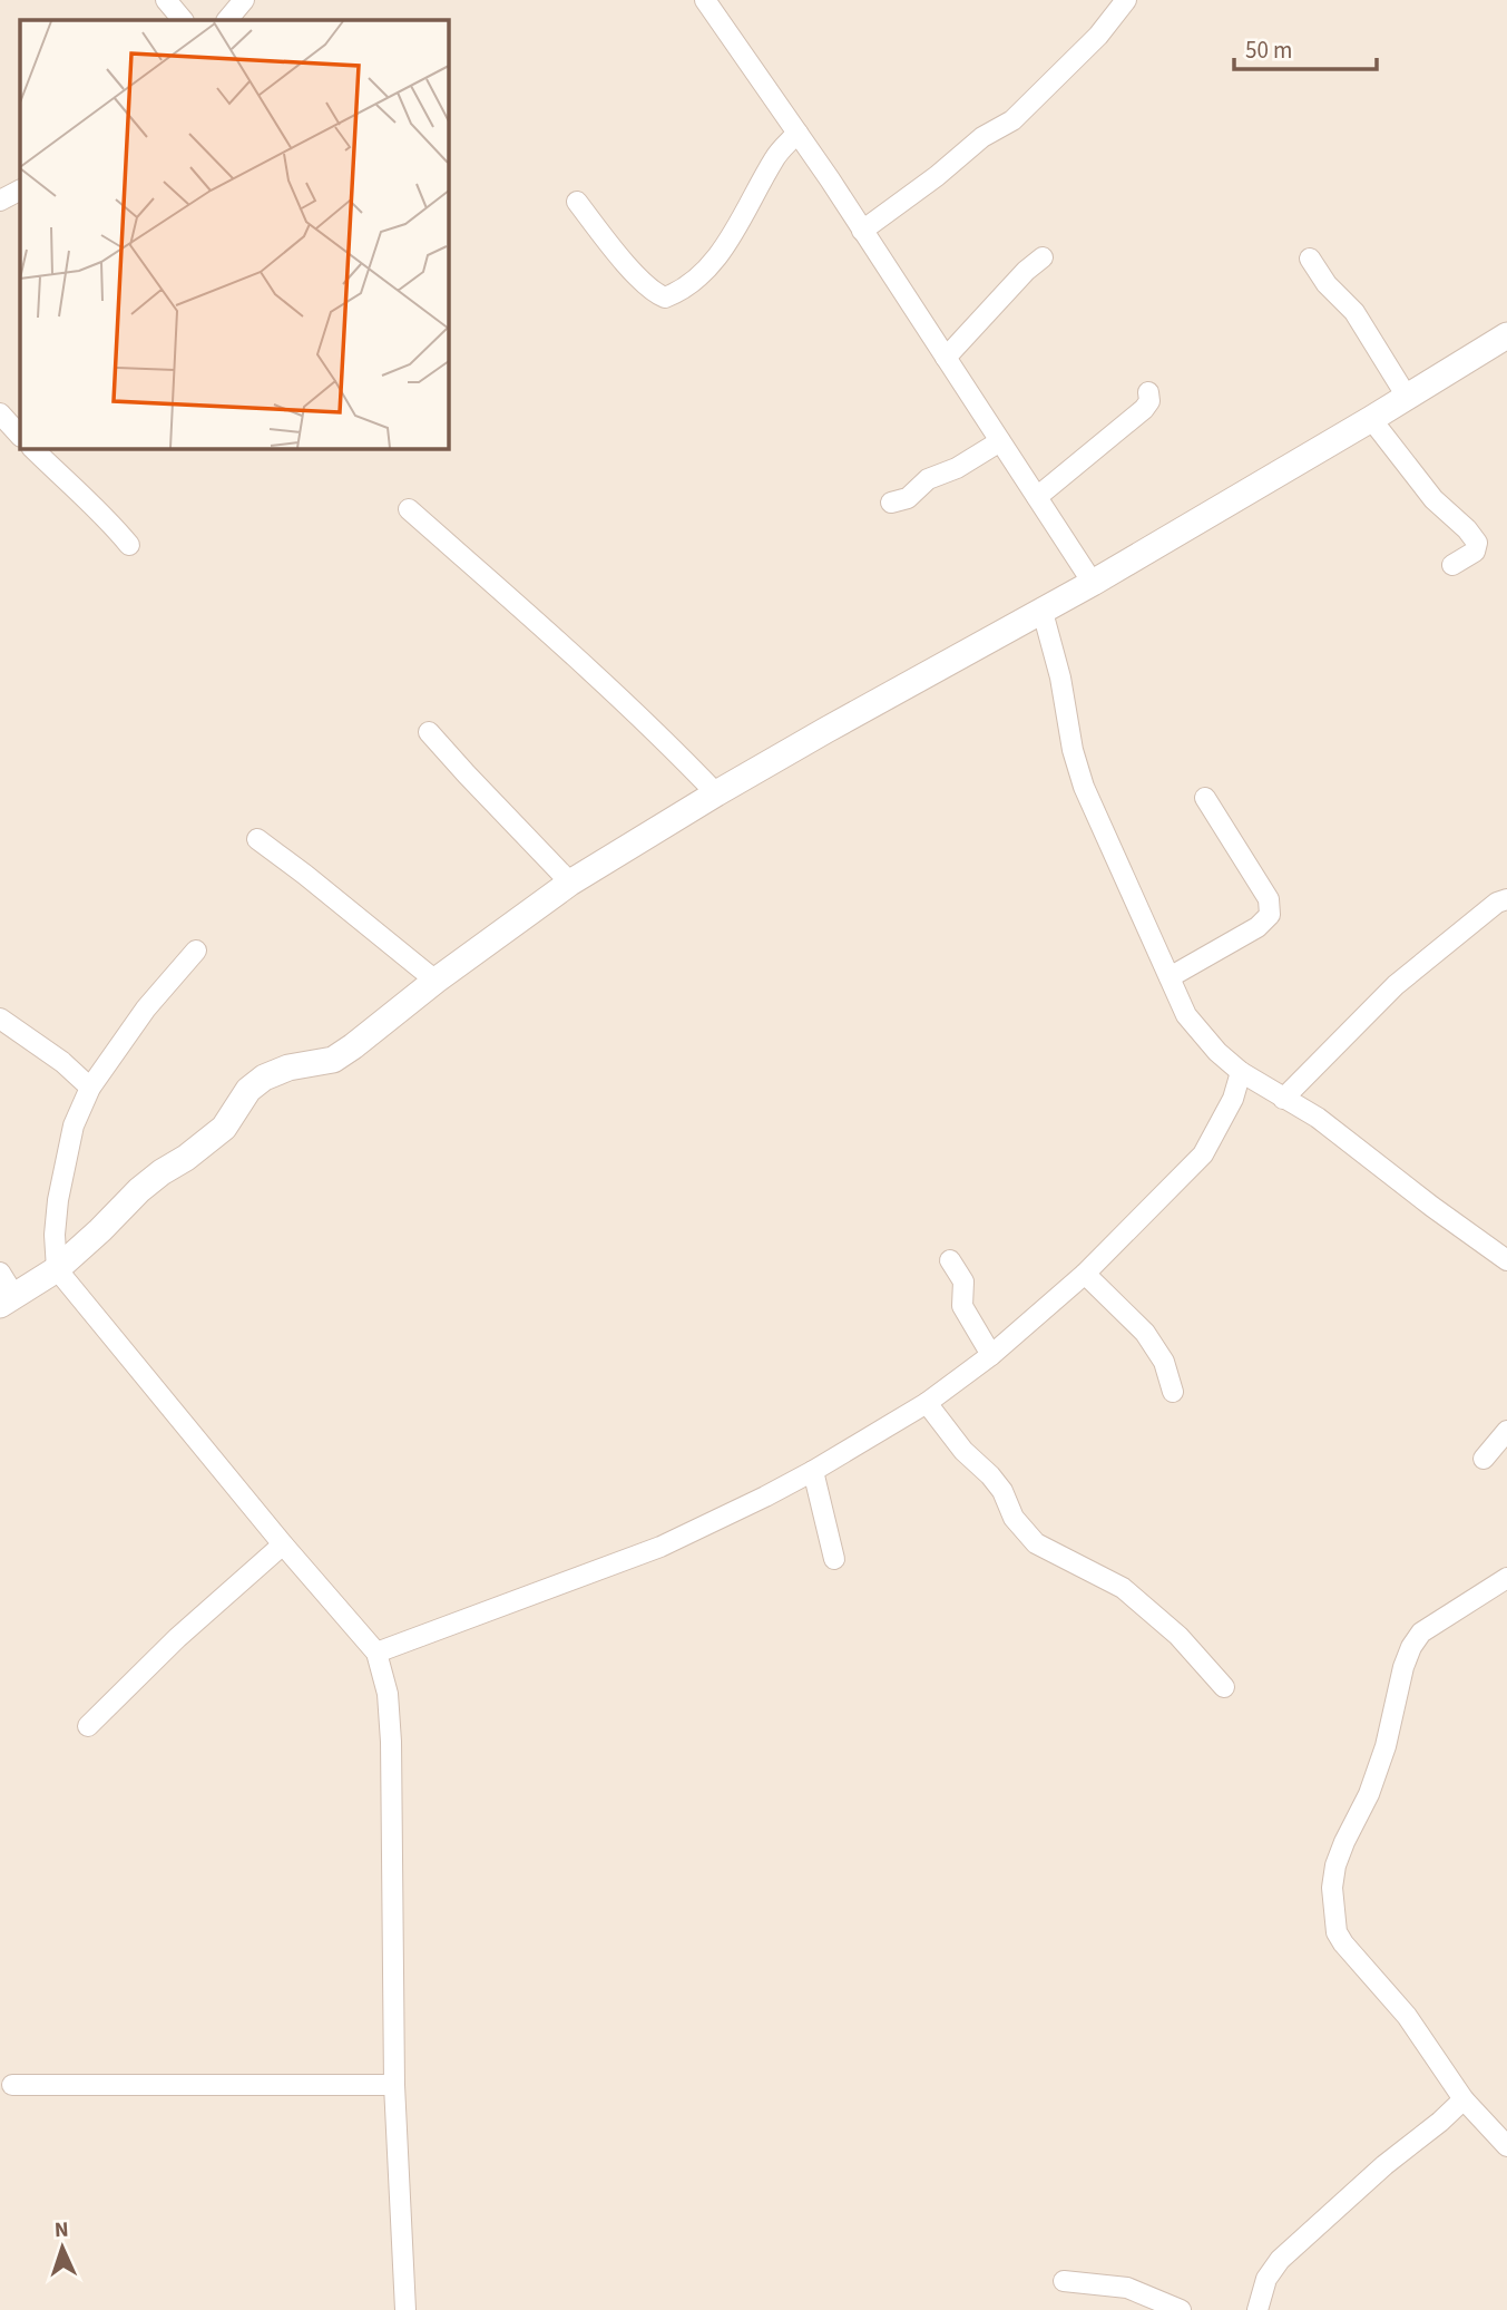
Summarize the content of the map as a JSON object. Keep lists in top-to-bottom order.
{
  "scale_bar": "50 m",
  "north": "top"
}
